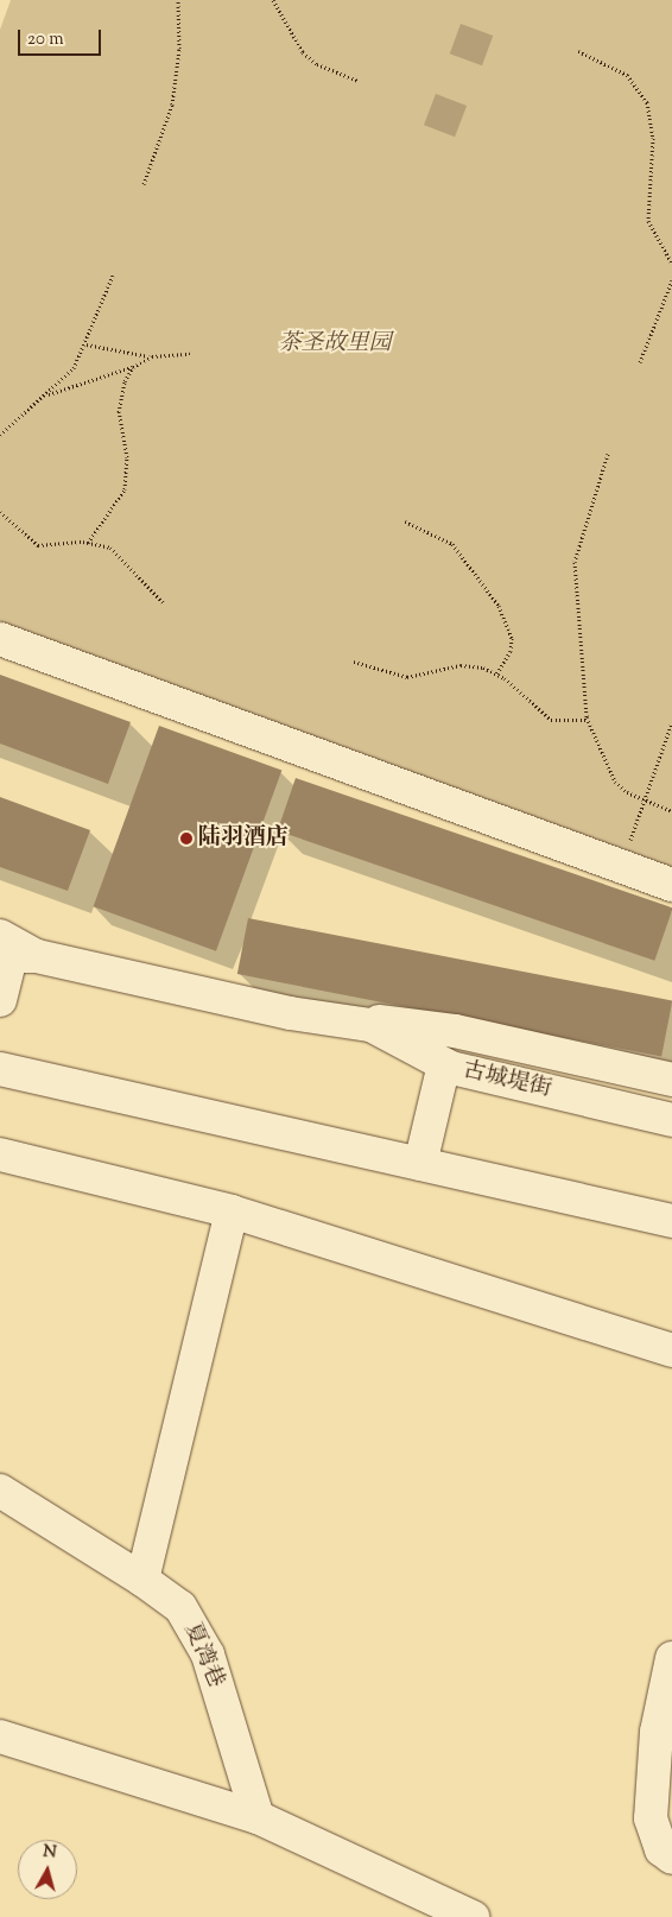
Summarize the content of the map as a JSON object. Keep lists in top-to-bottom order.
{
  "streets": {
    "lane": ["古城堤街", "夏湾巷"]
  },
  "parks": ["茶圣故里园"],
  "places": ["陆羽酒店"],
  "scale_bar": "20 m",
  "north": "top"
}
